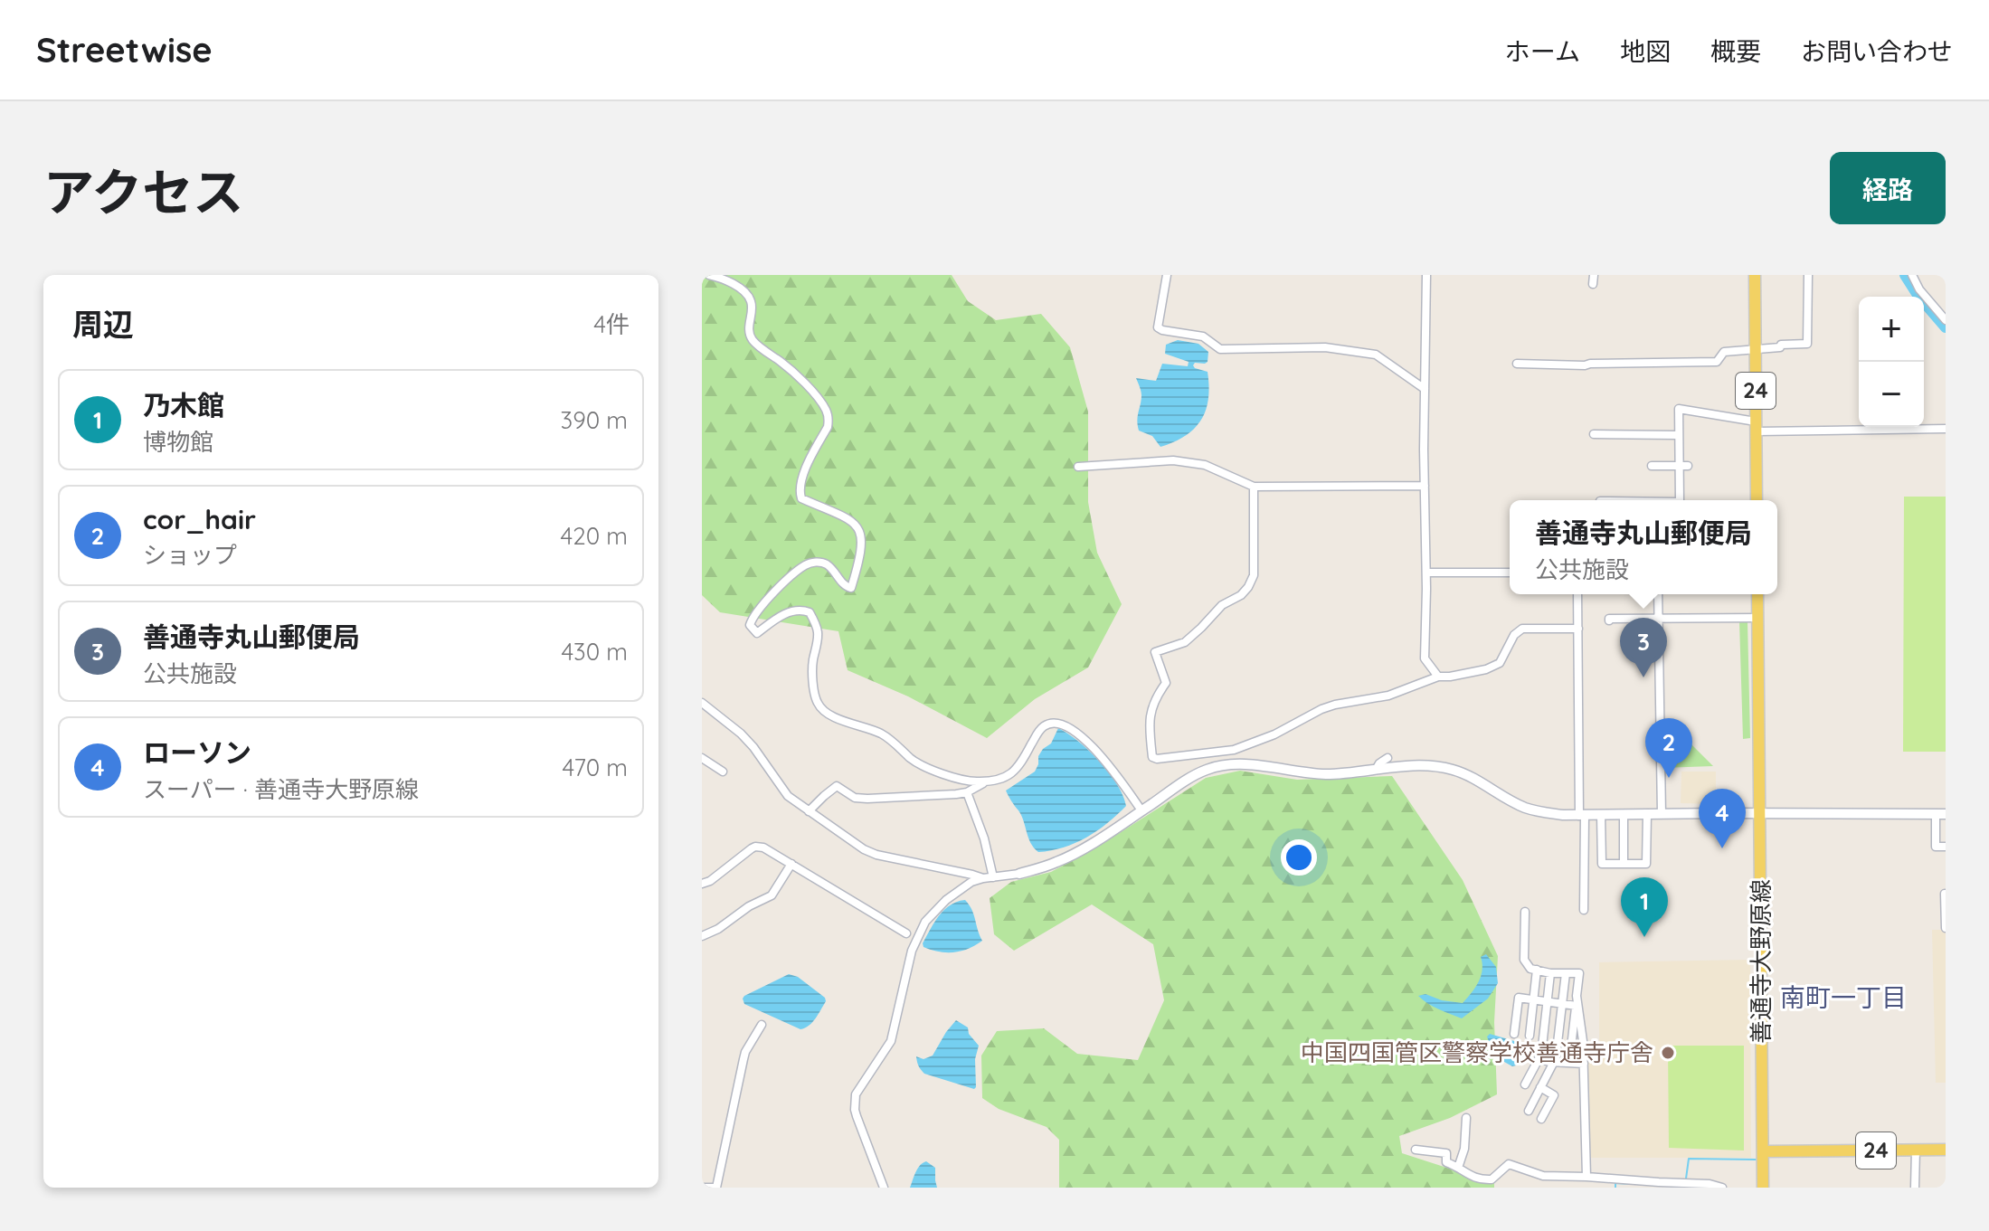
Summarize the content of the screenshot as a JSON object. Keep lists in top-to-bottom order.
{
  "streets": {
    "main road": ["24", "善通寺大野原線"]
  },
  "crossings": [
    ["24", "善通寺大野原線"]
  ],
  "districts": ["南町一丁目"],
  "places": ["中国四国管区警察学校善通寺庁舎"],
  "page": {
    "header": "Streetwise",
    "nav": [
      "ホーム",
      "地図",
      "概要",
      "お問い合わせ"
    ],
    "title": "アクセス",
    "buttons": "経路",
    "heading": ["周辺", "4件"],
    "map_buttons": ["+", "−"],
    "list": [
      {
        "mark": "1",
        "name": "乃木館",
        "note": "博物館",
        "value": "390 m"
      },
      {
        "mark": "2",
        "name": "cor_hair",
        "note": "ショップ",
        "value": "420 m"
      },
      {
        "mark": "3",
        "name": "善通寺丸山郵便局",
        "note": "公共施設",
        "value": "430 m"
      },
      {
        "mark": "4",
        "name": "ローソン",
        "note": "スーパー · 善通寺大野原線",
        "value": "470 m"
      }
    ],
    "popup": ["善通寺丸山郵便局", "公共施設"],
    "pins": [
      "3",
      "2",
      "4",
      "1"
    ]
  }
}
